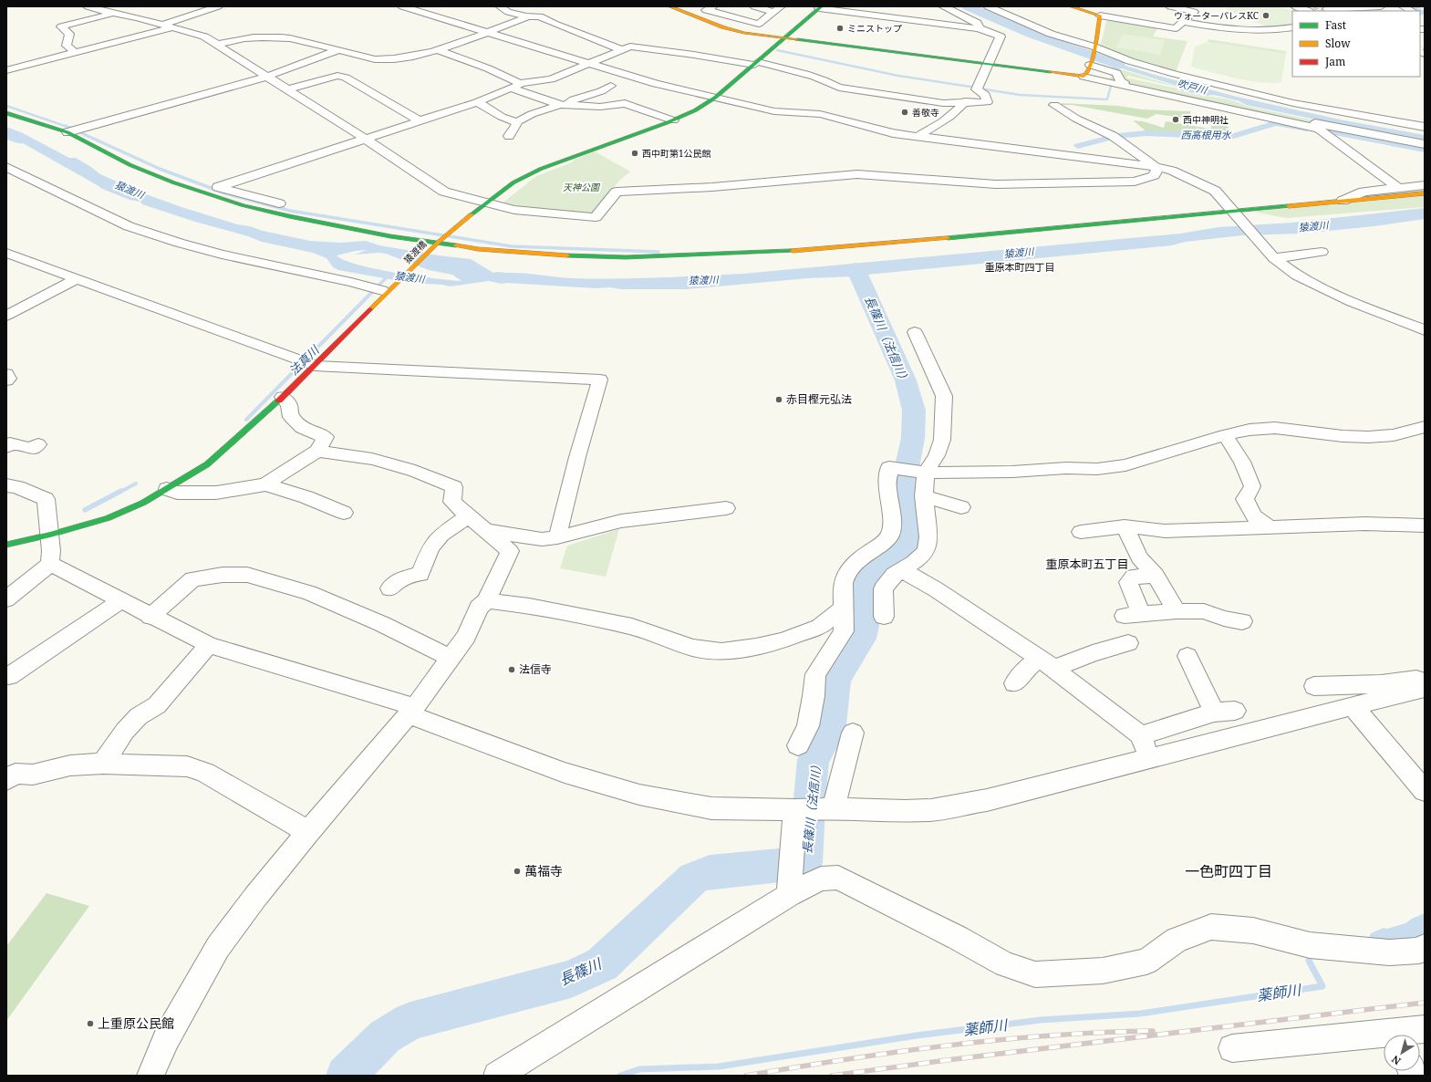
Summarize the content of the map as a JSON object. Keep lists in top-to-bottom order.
{
  "streets": {
    "street": ["猿渡橋"]
  },
  "districts": ["重原本町四丁目", "重原本町五丁目", "一色町四丁目"],
  "water": [
    "吹戸川",
    "西高根用水",
    "猿渡川",
    "長篠川（法信川）",
    "法真川",
    "長篠川",
    "薬師川"
  ],
  "parks": ["天神公園"],
  "places": [
    "ウォーターパレスKC",
    "ミニストップ",
    "善敬寺",
    "西中神明社",
    "西中町第1公民館",
    "赤目樫元弘法",
    "法信寺",
    "萬福寺",
    "上重原公民館"
  ],
  "legend": ["Fast", "Slow", "Jam"],
  "north": "bottom left"
}
